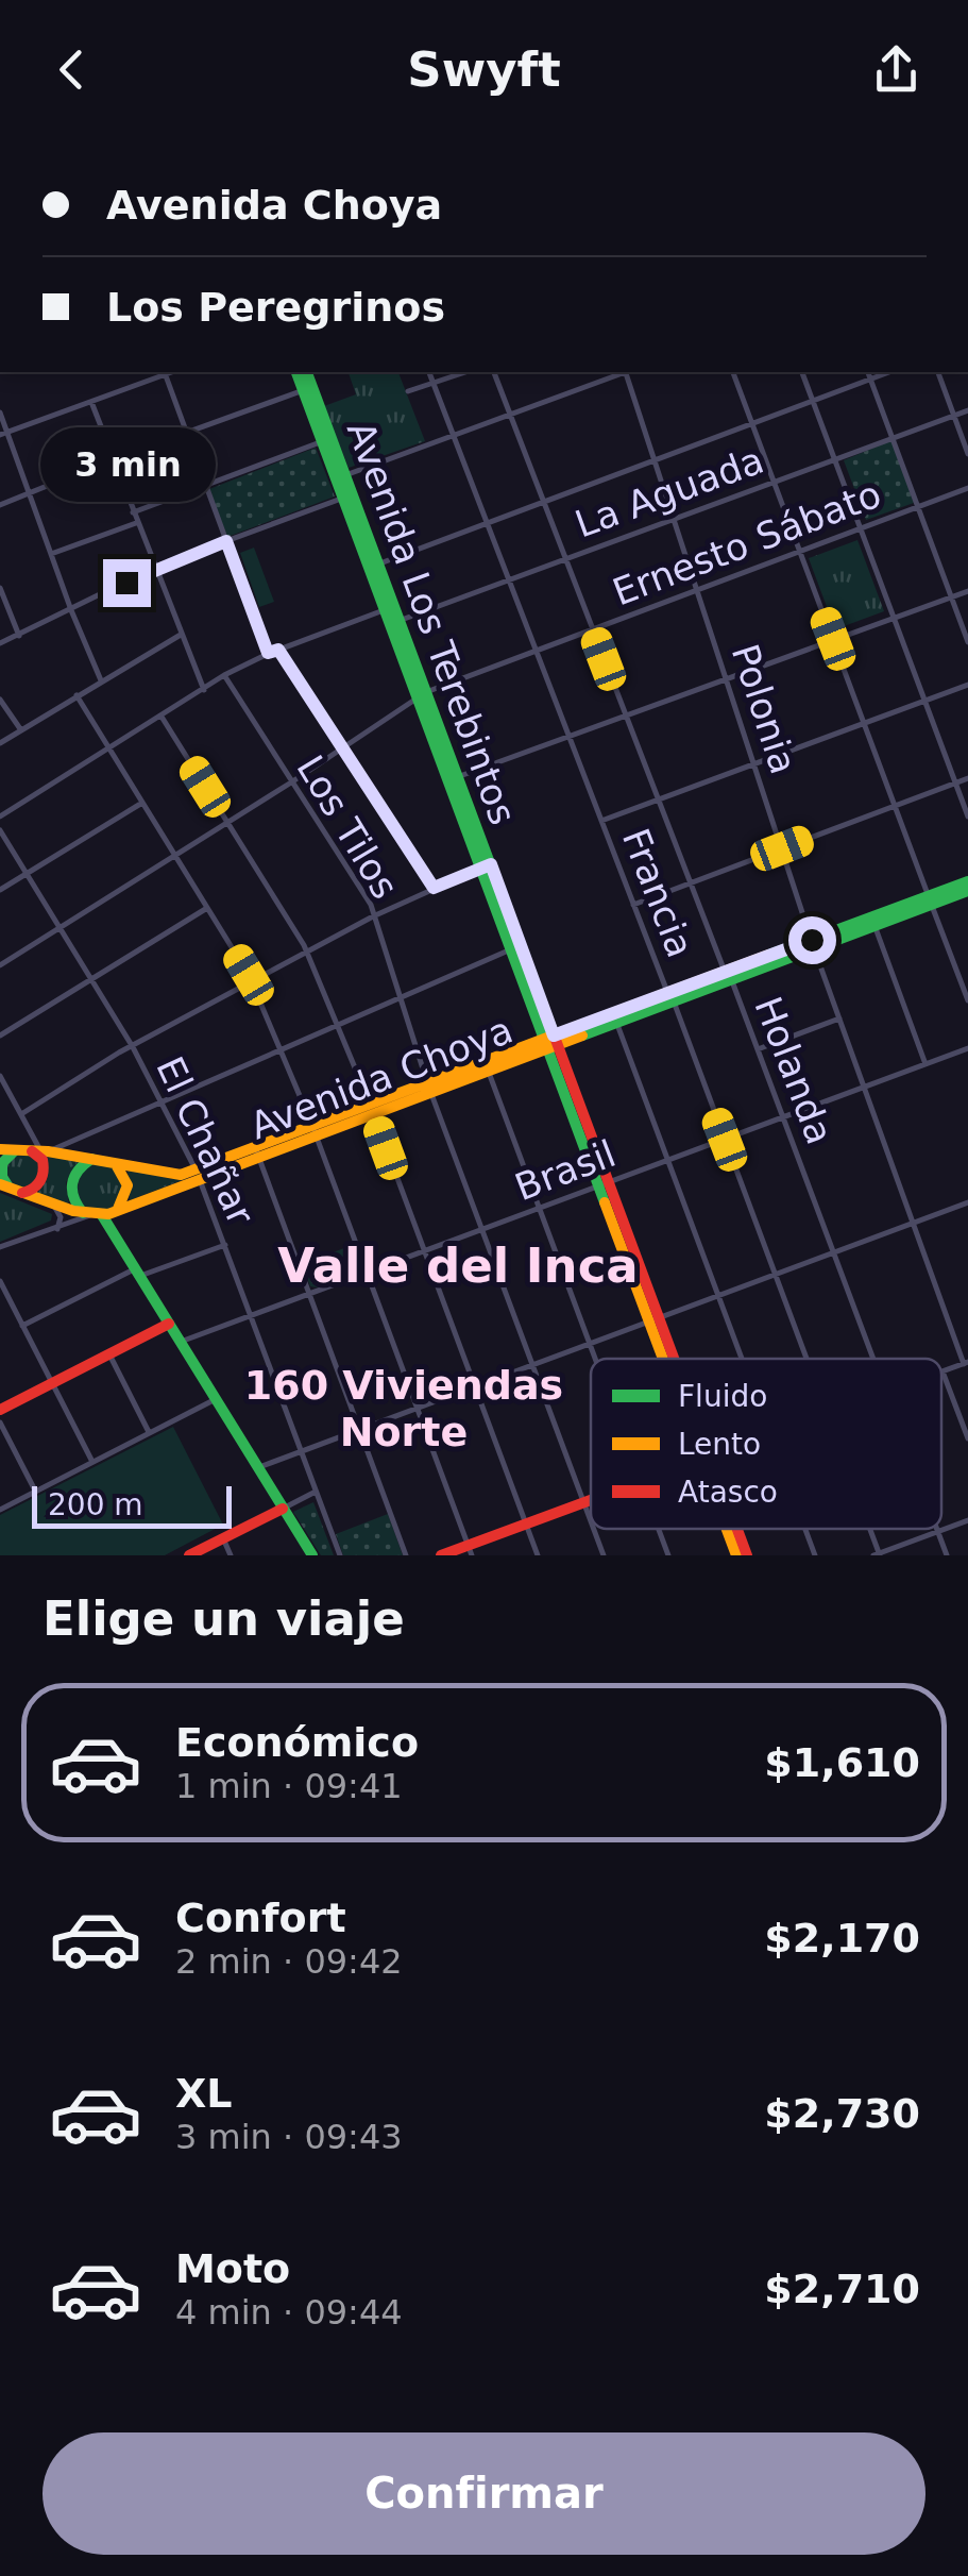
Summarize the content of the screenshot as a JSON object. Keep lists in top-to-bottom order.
{
  "streets": {
    "main road": ["Avenida Los Terebintos", "Avenida Choya"],
    "street": [
      "La Aguada",
      "Ernesto Sábato",
      "Polonia",
      "Los Tilos",
      "Francia",
      "Holanda",
      "El Chañar",
      "Brasil"
    ]
  },
  "crossings": [
    ["La Aguada", "Avenida Los Terebintos"],
    ["La Aguada", "Polonia"],
    ["La Aguada", "Francia"],
    ["La Aguada", "Holanda"],
    ["Ernesto Sábato", "Avenida Los Terebintos"],
    ["Ernesto Sábato", "Polonia"],
    ["Ernesto Sábato", "Los Tilos"],
    ["Ernesto Sábato", "Francia"],
    ["Ernesto Sábato", "Holanda"],
    ["Ernesto Sábato", "El Chañar"],
    ["Avenida Los Terebintos", "Avenida Choya"],
    ["Avenida Los Terebintos", "Brasil"],
    ["Polonia", "Avenida Choya"],
    ["Polonia", "Brasil"],
    ["Los Tilos", "Avenida Choya"],
    ["Los Tilos", "Brasil"],
    ["Francia", "Avenida Choya"],
    ["Francia", "Brasil"],
    ["Holanda", "Avenida Choya"],
    ["Holanda", "Brasil"],
    ["Avenida Choya", "El Chañar"],
    ["El Chañar", "Brasil"]
  ],
  "districts": ["Valle del Inca", "160 Viviendas Norte"],
  "legend": ["Fluido", "Lento", "Atasco"],
  "scale_bar": "200 m",
  "page": {
    "header": "Swyft",
    "banner": ["Avenida Choya", "Los Peregrinos"],
    "bubble": "3 min",
    "scale": "200 m",
    "heading": "Elige un viaje",
    "list": [
      {
        "name": "Económico",
        "note": "1 min · 09:41",
        "value": "$1,610"
      },
      {
        "name": "Confort",
        "note": "2 min · 09:42",
        "value": "$2,170"
      },
      {
        "name": "XL",
        "note": "3 min · 09:43",
        "value": "$2,730"
      },
      {
        "name": "Moto",
        "note": "4 min · 09:44",
        "value": "$2,710"
      }
    ],
    "buttons": "Confirmar"
  }
}
